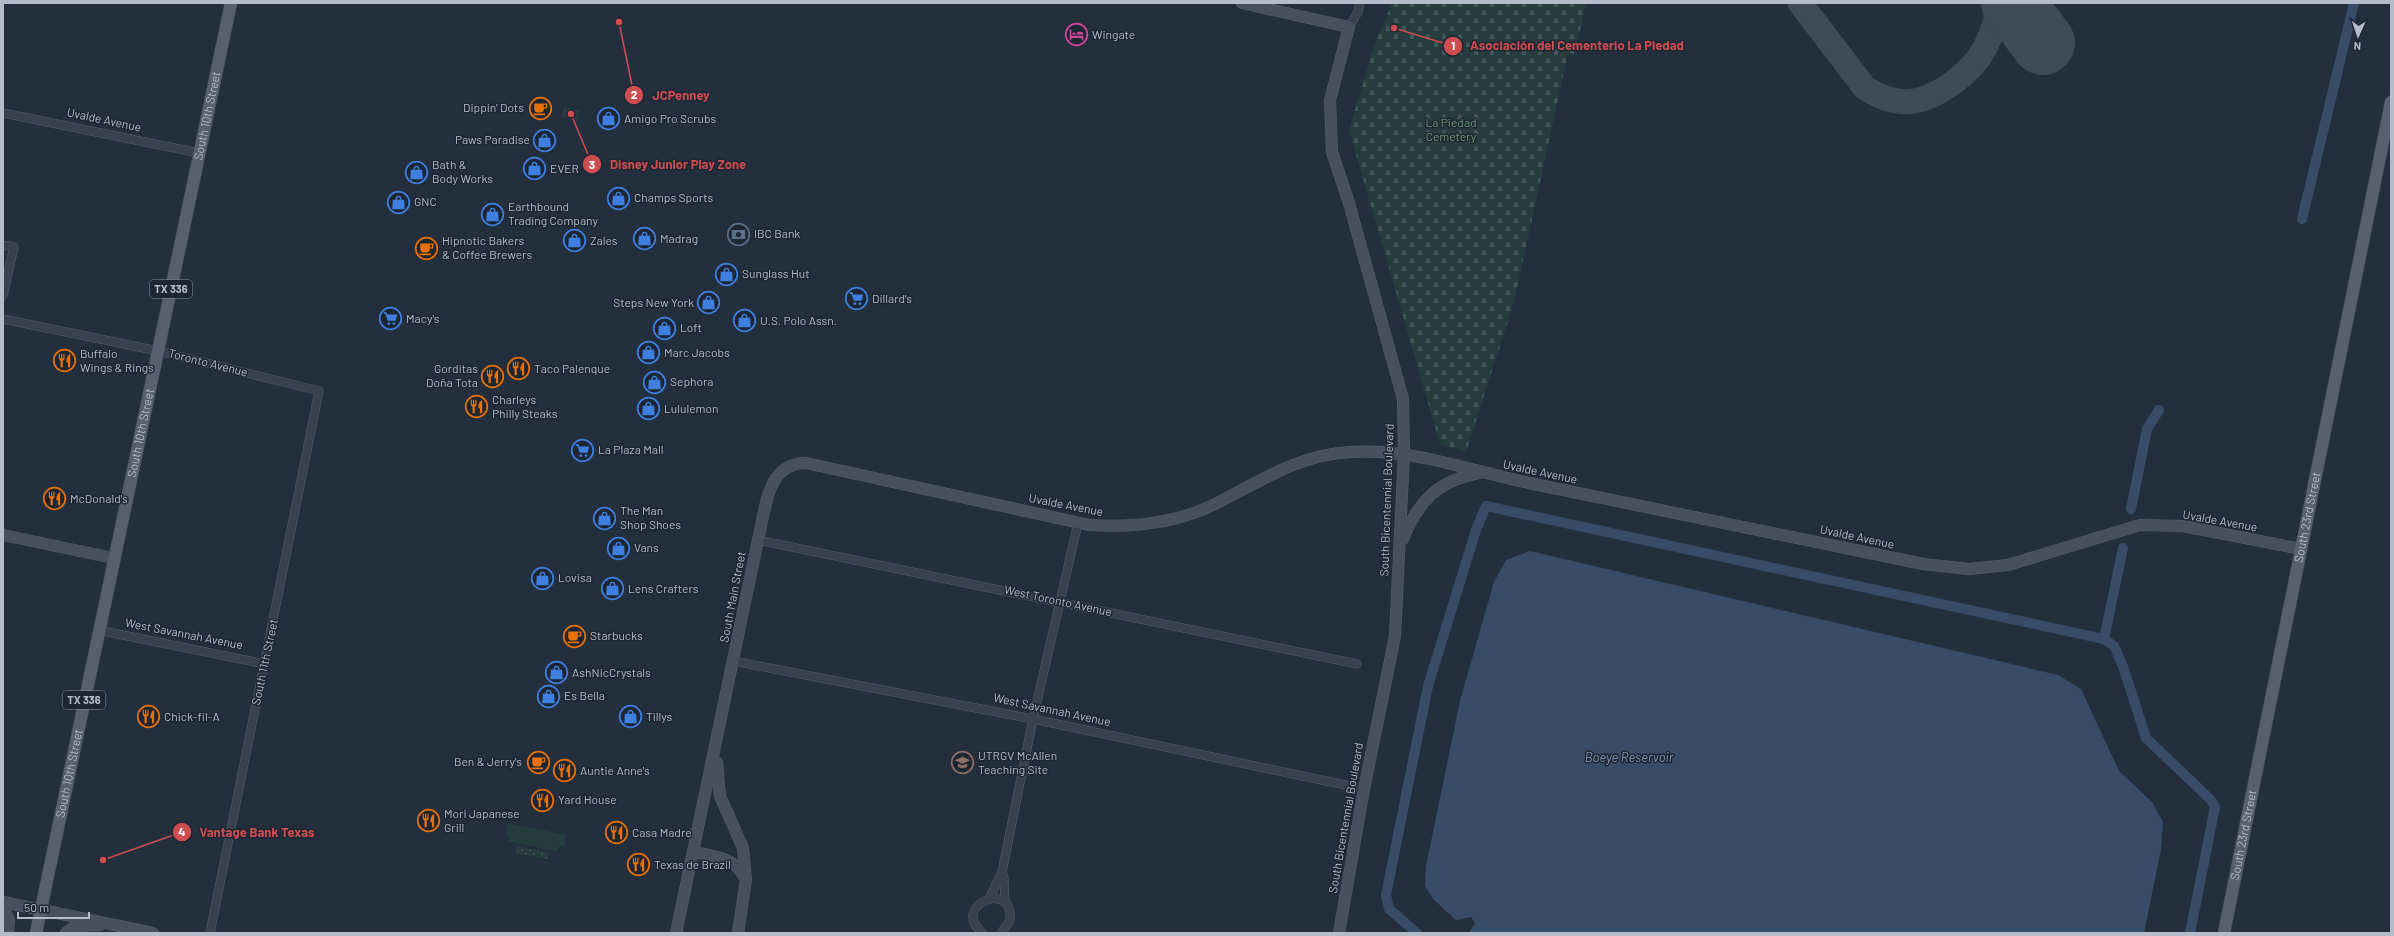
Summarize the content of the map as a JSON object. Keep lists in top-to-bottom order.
{
  "streets": {
    "main road": ["South 10th Street", "TX 336", "South 23rd Street"],
    "street": [
      "Uvalde Avenue",
      "Toronto Avenue",
      "South Bicentennial Boulevard",
      "South Main Street",
      "West Toronto Avenue",
      "West Savannah Avenue",
      "South 11th Street"
    ]
  },
  "crossings": [
    ["South 10th Street", "Uvalde Avenue"],
    ["South 10th Street", "Toronto Avenue"],
    ["South 10th Street", "West Savannah Avenue"],
    ["Uvalde Avenue", "South Bicentennial Boulevard"],
    ["Uvalde Avenue", "South 23rd Street"],
    ["Uvalde Avenue", "South Main Street"],
    ["Toronto Avenue", "South 11th Street"],
    ["South Bicentennial Boulevard", "West Savannah Avenue"],
    ["South Main Street", "West Toronto Avenue"],
    ["South Main Street", "West Savannah Avenue"],
    ["West Savannah Avenue", "South 11th Street"]
  ],
  "water": ["Boeye Reservoir"],
  "parks": ["La Piedad Cemetery"],
  "places": {
    "other": [
      "JCPenney",
      "Asociación del Cementerio La Piedad",
      "Disney Junior Play Zone",
      "Vantage Bank Texas"
    ],
    "hotel": ["Wingate"],
    "cafe": [
      "Dippin' Dots",
      "Hipnotic Bakers & Coffee Brewers",
      "Starbucks",
      "Ben & Jerry's"
    ],
    "shop": [
      "Amigo Pro Scrubs",
      "Paws Paradise",
      "EVER",
      "Bath & Body Works",
      "Champs Sports",
      "GNC",
      "Earthbound Trading Company",
      "Madrag",
      "Zales",
      "Sunglass Hut",
      "Steps New York",
      "U.S. Polo Assn.",
      "Loft",
      "Marc Jacobs",
      "Sephora",
      "Lululemon",
      "The Man Shop Shoes",
      "Vans",
      "Lovisa",
      "Lens Crafters",
      "AshNicCrystals",
      "Es Bella",
      "Tillys"
    ],
    "bank": ["IBC Bank"],
    "supermarket": ["Dillard's", "Macy's", "La Plaza Mall"],
    "restaurant": [
      "Buffalo Wings & Rings",
      "Taco Palenque",
      "Gorditas Doña Tota",
      "Charleys Philly Steaks",
      "McDonald's",
      "Chick-fil-A",
      "Auntie Anne's",
      "Yard House",
      "Mori Japanese Grill",
      "Casa Madre",
      "Texas de Brazil"
    ],
    "school or university": ["UTRGV McAllen Teaching Site"]
  },
  "scale_bar": "50 m",
  "north": "bottom"
}
